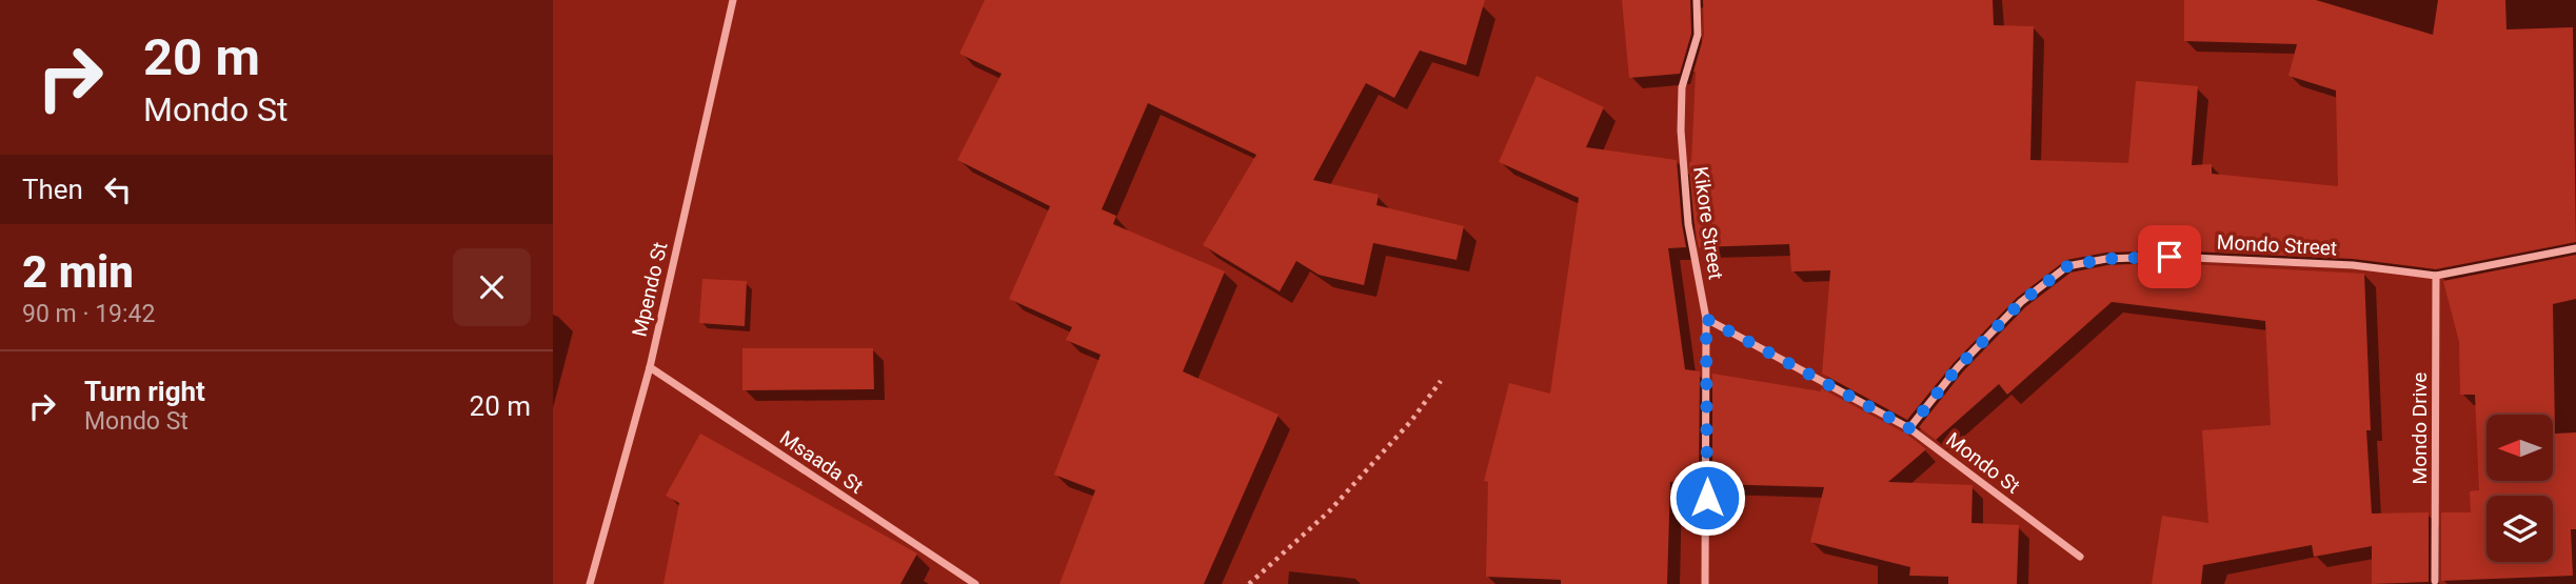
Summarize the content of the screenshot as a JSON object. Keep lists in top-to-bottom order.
{
  "streets": {
    "street": [
      "Kikore Street",
      "Mondo Street",
      "Mpendo St",
      "Mondo Drive",
      "Msaada St",
      "Mondo St"
    ]
  },
  "crossings": [
    ["Kikore Street", "Mondo St"],
    ["Mondo Street", "Mondo Drive"],
    ["Mondo Street", "Mondo St"],
    ["Mpendo St", "Msaada St"]
  ],
  "north": "left",
  "page": {
    "turn": ["20 m", "Mondo St"],
    "then": "Then",
    "heading": ["2 min", "90 m · 19:42"],
    "list": [
      {
        "name": "Turn right",
        "note": "Mondo St",
        "value": "20 m"
      }
    ]
  }
}
